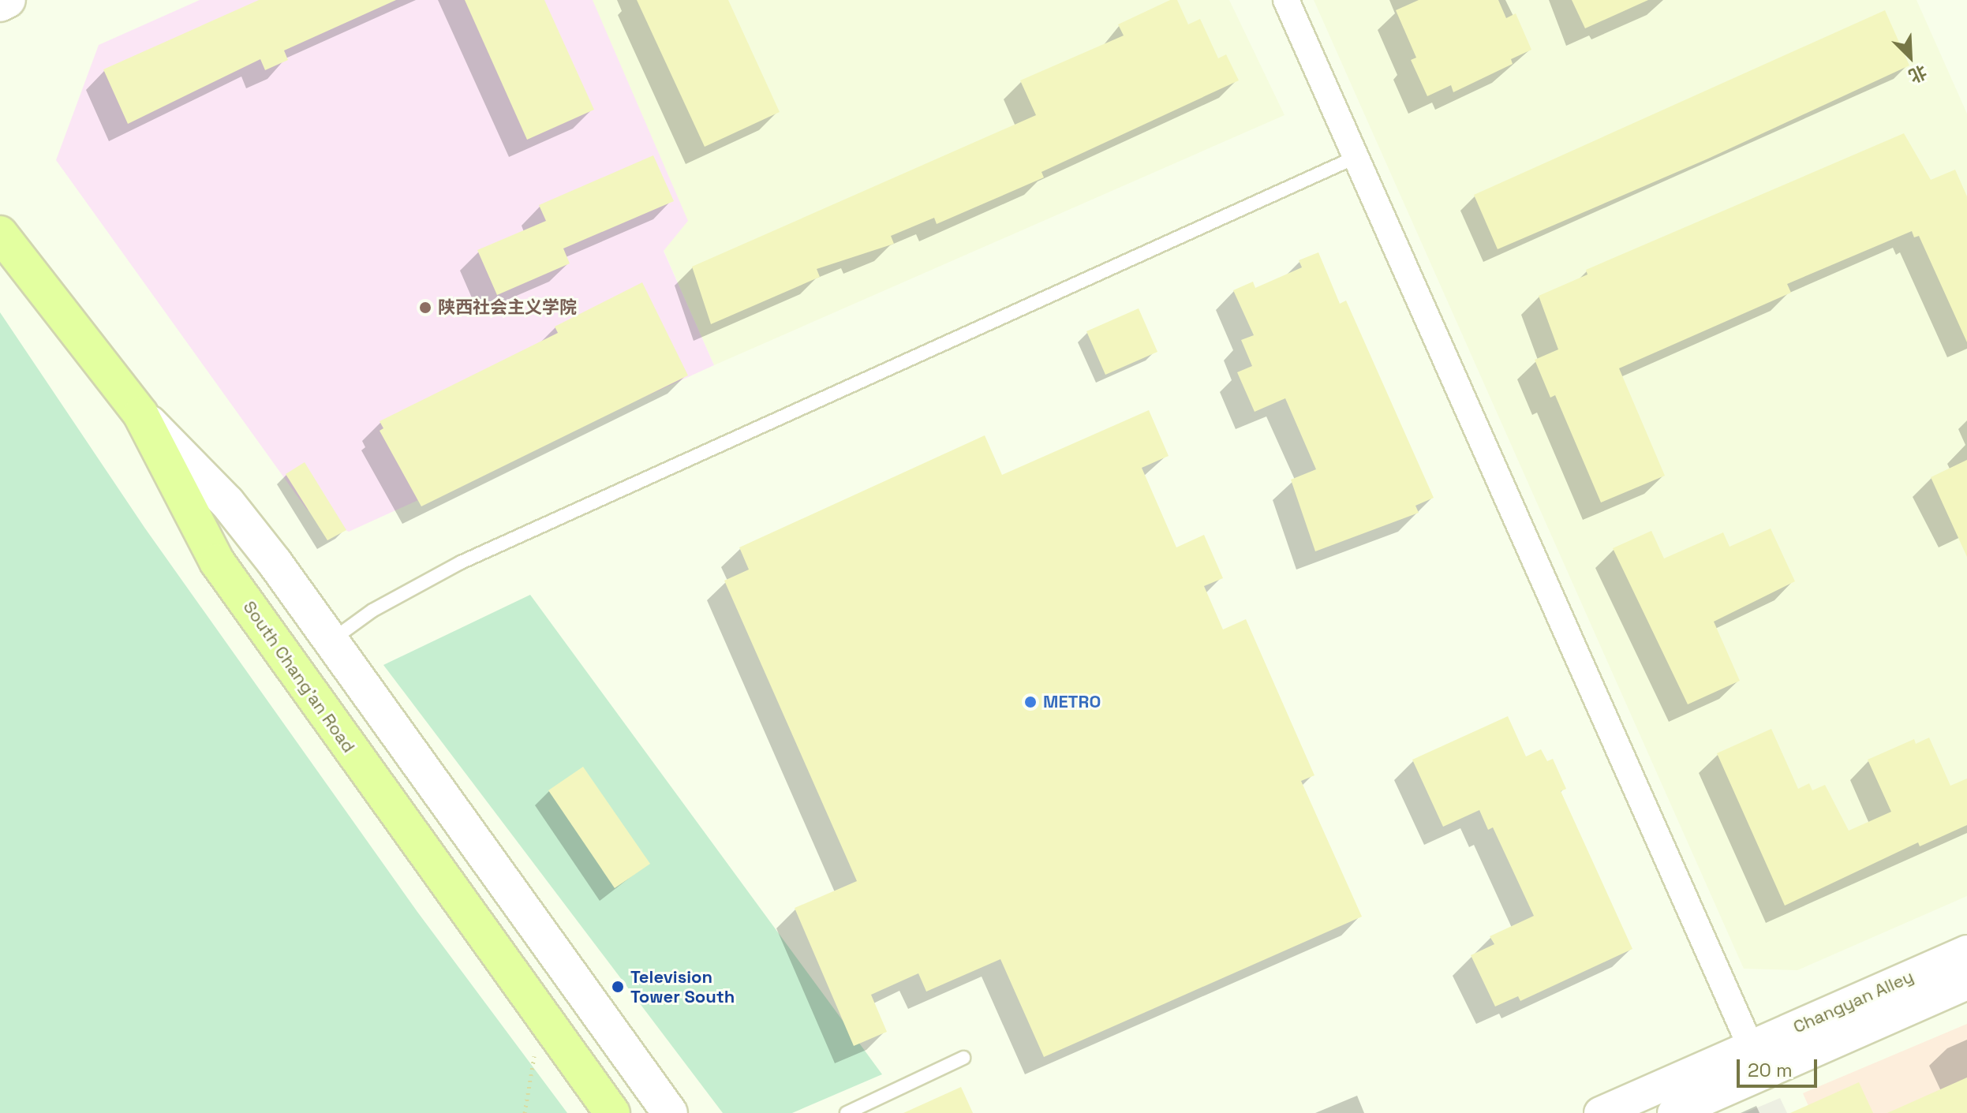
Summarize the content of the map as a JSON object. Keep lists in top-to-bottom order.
{
  "streets": {
    "main road": ["South Chang'an Road"],
    "street": ["Changyan Alley"]
  },
  "places": ["陕西社会主义学院", "METRO", "Television Tower South"],
  "scale_bar": "20 m",
  "north": "bottom right"
}
